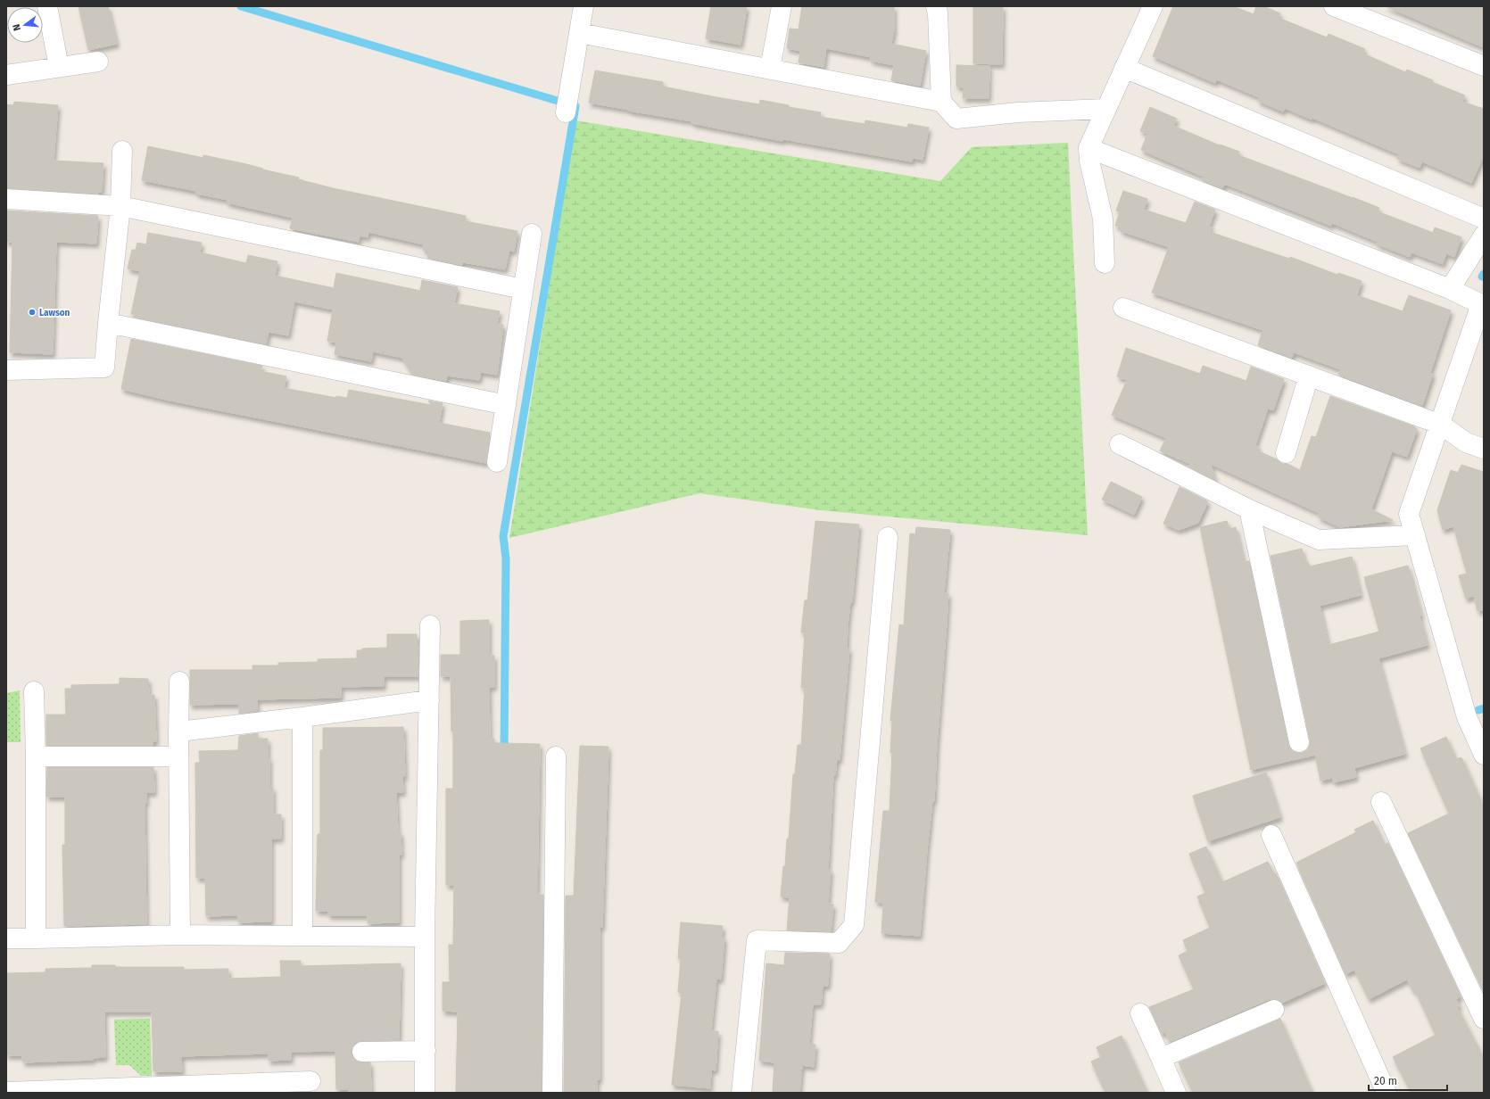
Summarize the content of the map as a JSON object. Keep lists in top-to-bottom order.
{
  "places": ["Lawson"],
  "scale_bar": "20 m",
  "north": "left"
}
